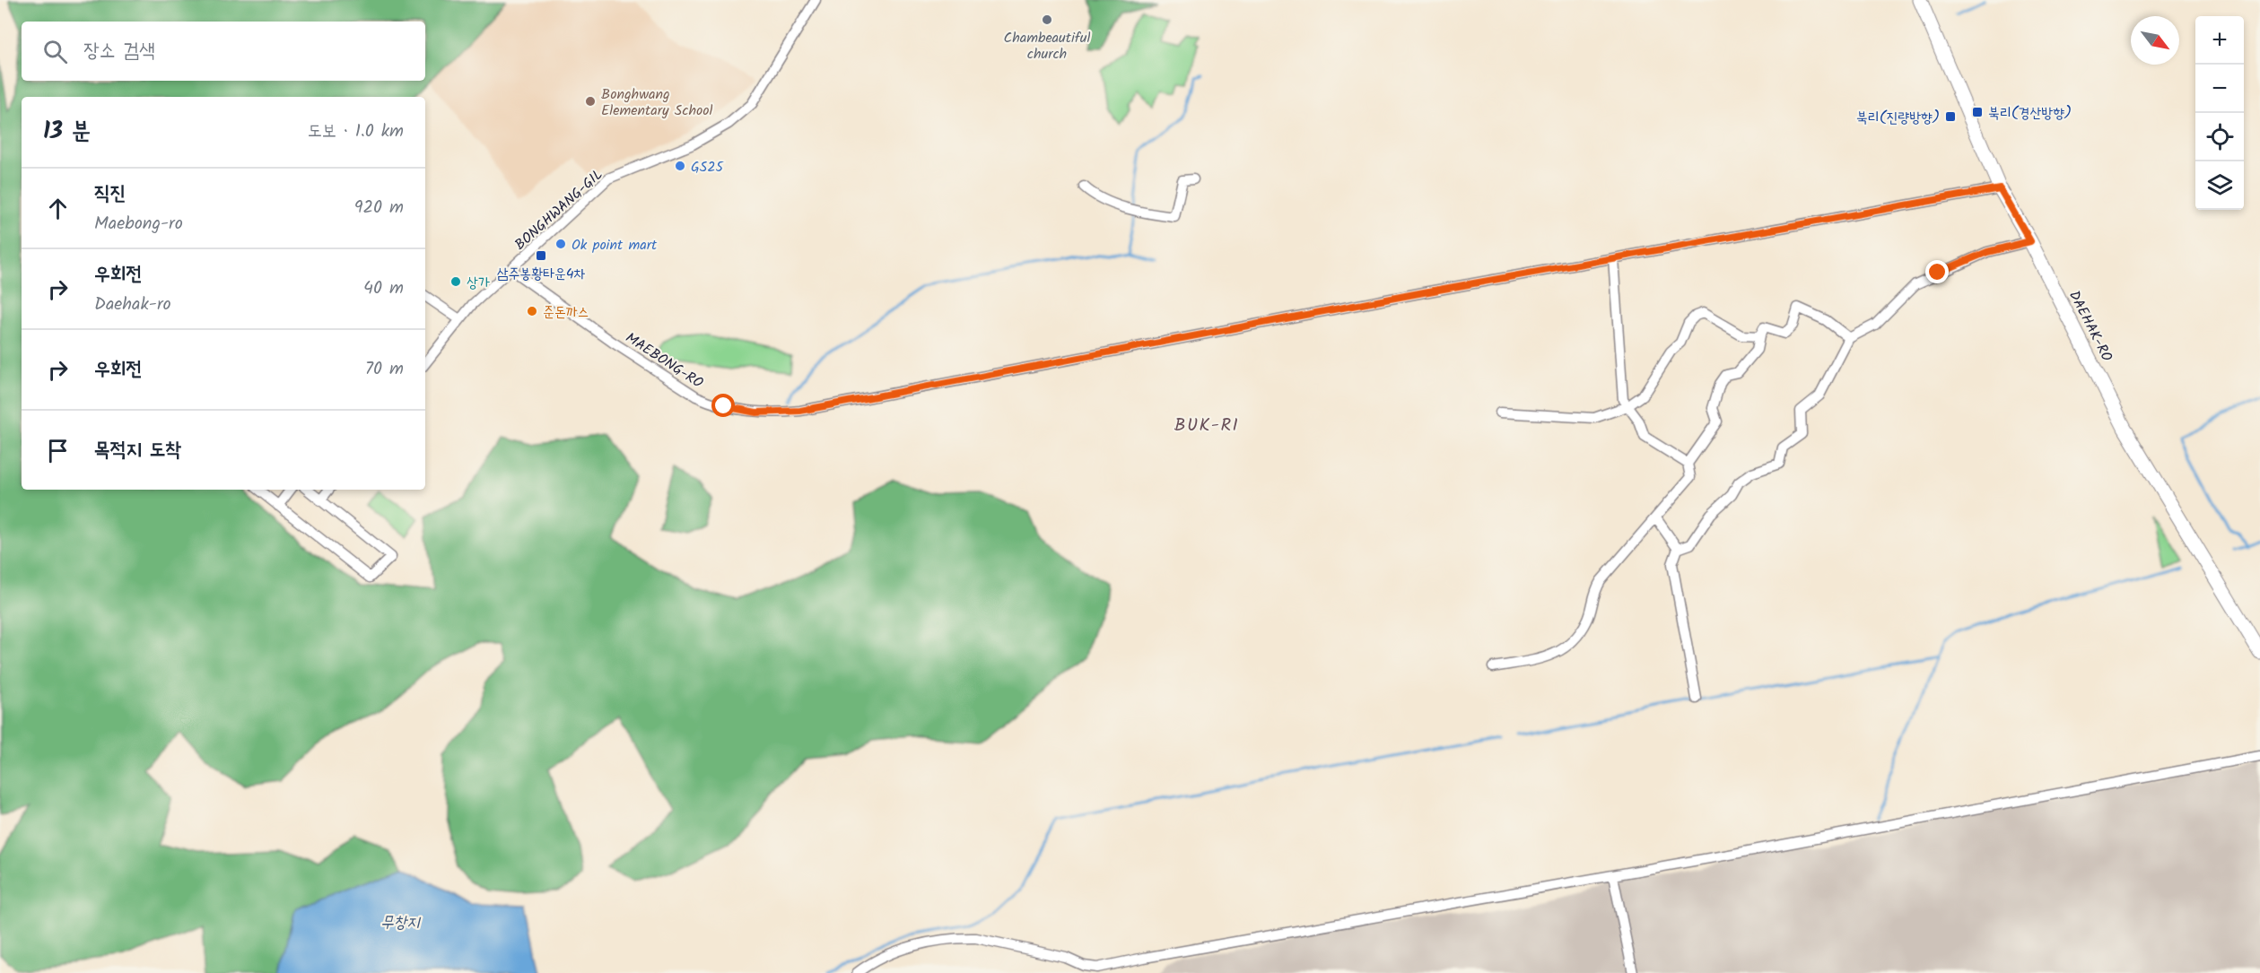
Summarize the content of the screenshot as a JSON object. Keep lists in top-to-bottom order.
{
  "streets": {
    "main road": ["DAEHAK-RO"],
    "street": ["BONGHWANG-GIL", "MAEBONG-RO"]
  },
  "crossings": [
    ["BONGHWANG-GIL", "MAEBONG-RO"],
    ["DAEHAK-RO", "MAEBONG-RO"]
  ],
  "districts": ["BUK-RI"],
  "water": ["무창지"],
  "places": {
    "other": [
      "Chambeautiful church",
      "Bonghwang Elementary School",
      "GS25",
      "Ok point mart",
      "상가",
      "준돈까스"
    ],
    "transit": ["북리(경산방향)", "북리(진량방향)", "삼주봉황타운4차"]
  },
  "north": "bottom right",
  "page": {
    "map_buttons": ["+", "−"],
    "search": "장소 검색",
    "heading": ["13 분", "도보 · 1.0 km"],
    "list": [
      ["직진", "Maebong-ro", "920 m"],
      ["우회전", "Daehak-ro", "40 m"],
      ["우회전", "70 m"],
      "목적지 도착"
    ]
  }
}
